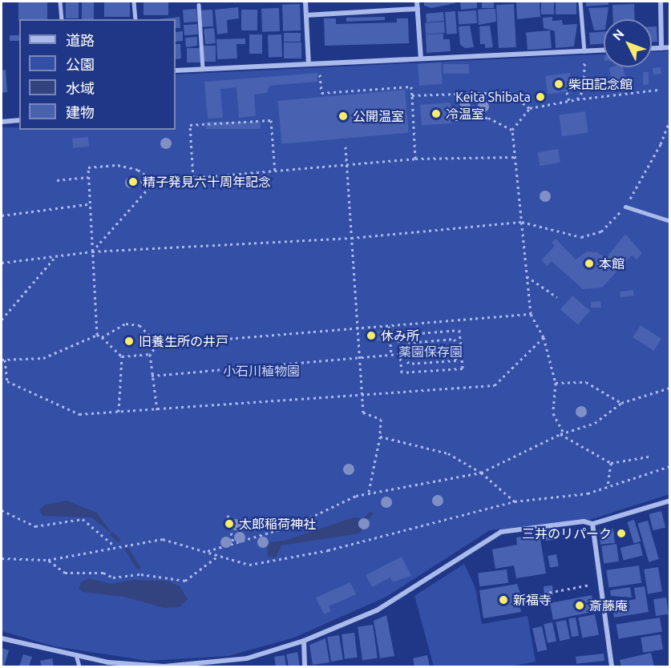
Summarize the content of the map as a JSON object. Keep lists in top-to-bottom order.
{
  "parks": ["薬園保存園", "小石川植物園"],
  "places": [
    "柴田記念館",
    "Keita Shibata",
    "冷温室",
    "公開温室",
    "精子発見六十周年記念",
    "本館",
    "休み所",
    "旧養生所の井戸",
    "太郎稲荷神社",
    "三井のリパーク",
    "新福寺",
    "斎藤庵"
  ],
  "legend": [
    "道路",
    "公園",
    "水域",
    "建物"
  ],
  "north": "top left"
}
